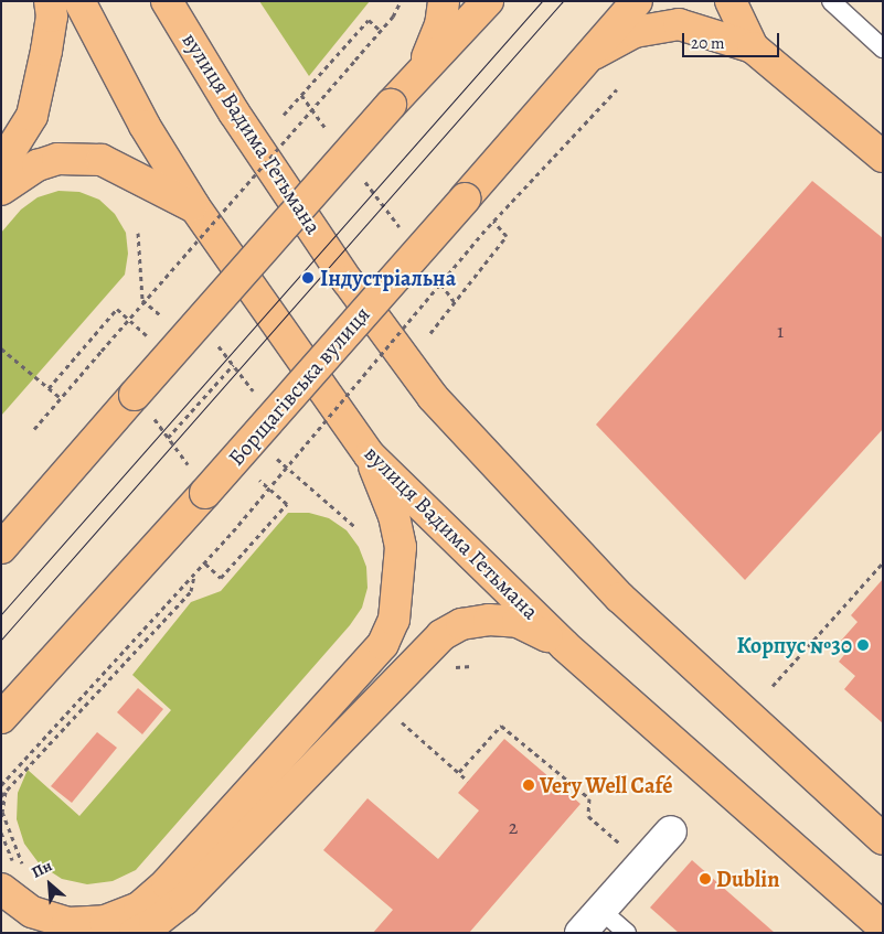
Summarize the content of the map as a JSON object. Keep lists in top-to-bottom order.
{
  "streets": {
    "main road": ["вулиця Вадима Гетьмана", "Борщагівська вулиця"]
  },
  "places": [
    "Індустріальна",
    "Корпус №30",
    "Very Well Café",
    "Dublin"
  ],
  "house_numbers": ["1", "2"],
  "scale_bar": "20 m",
  "north": "top left"
}
